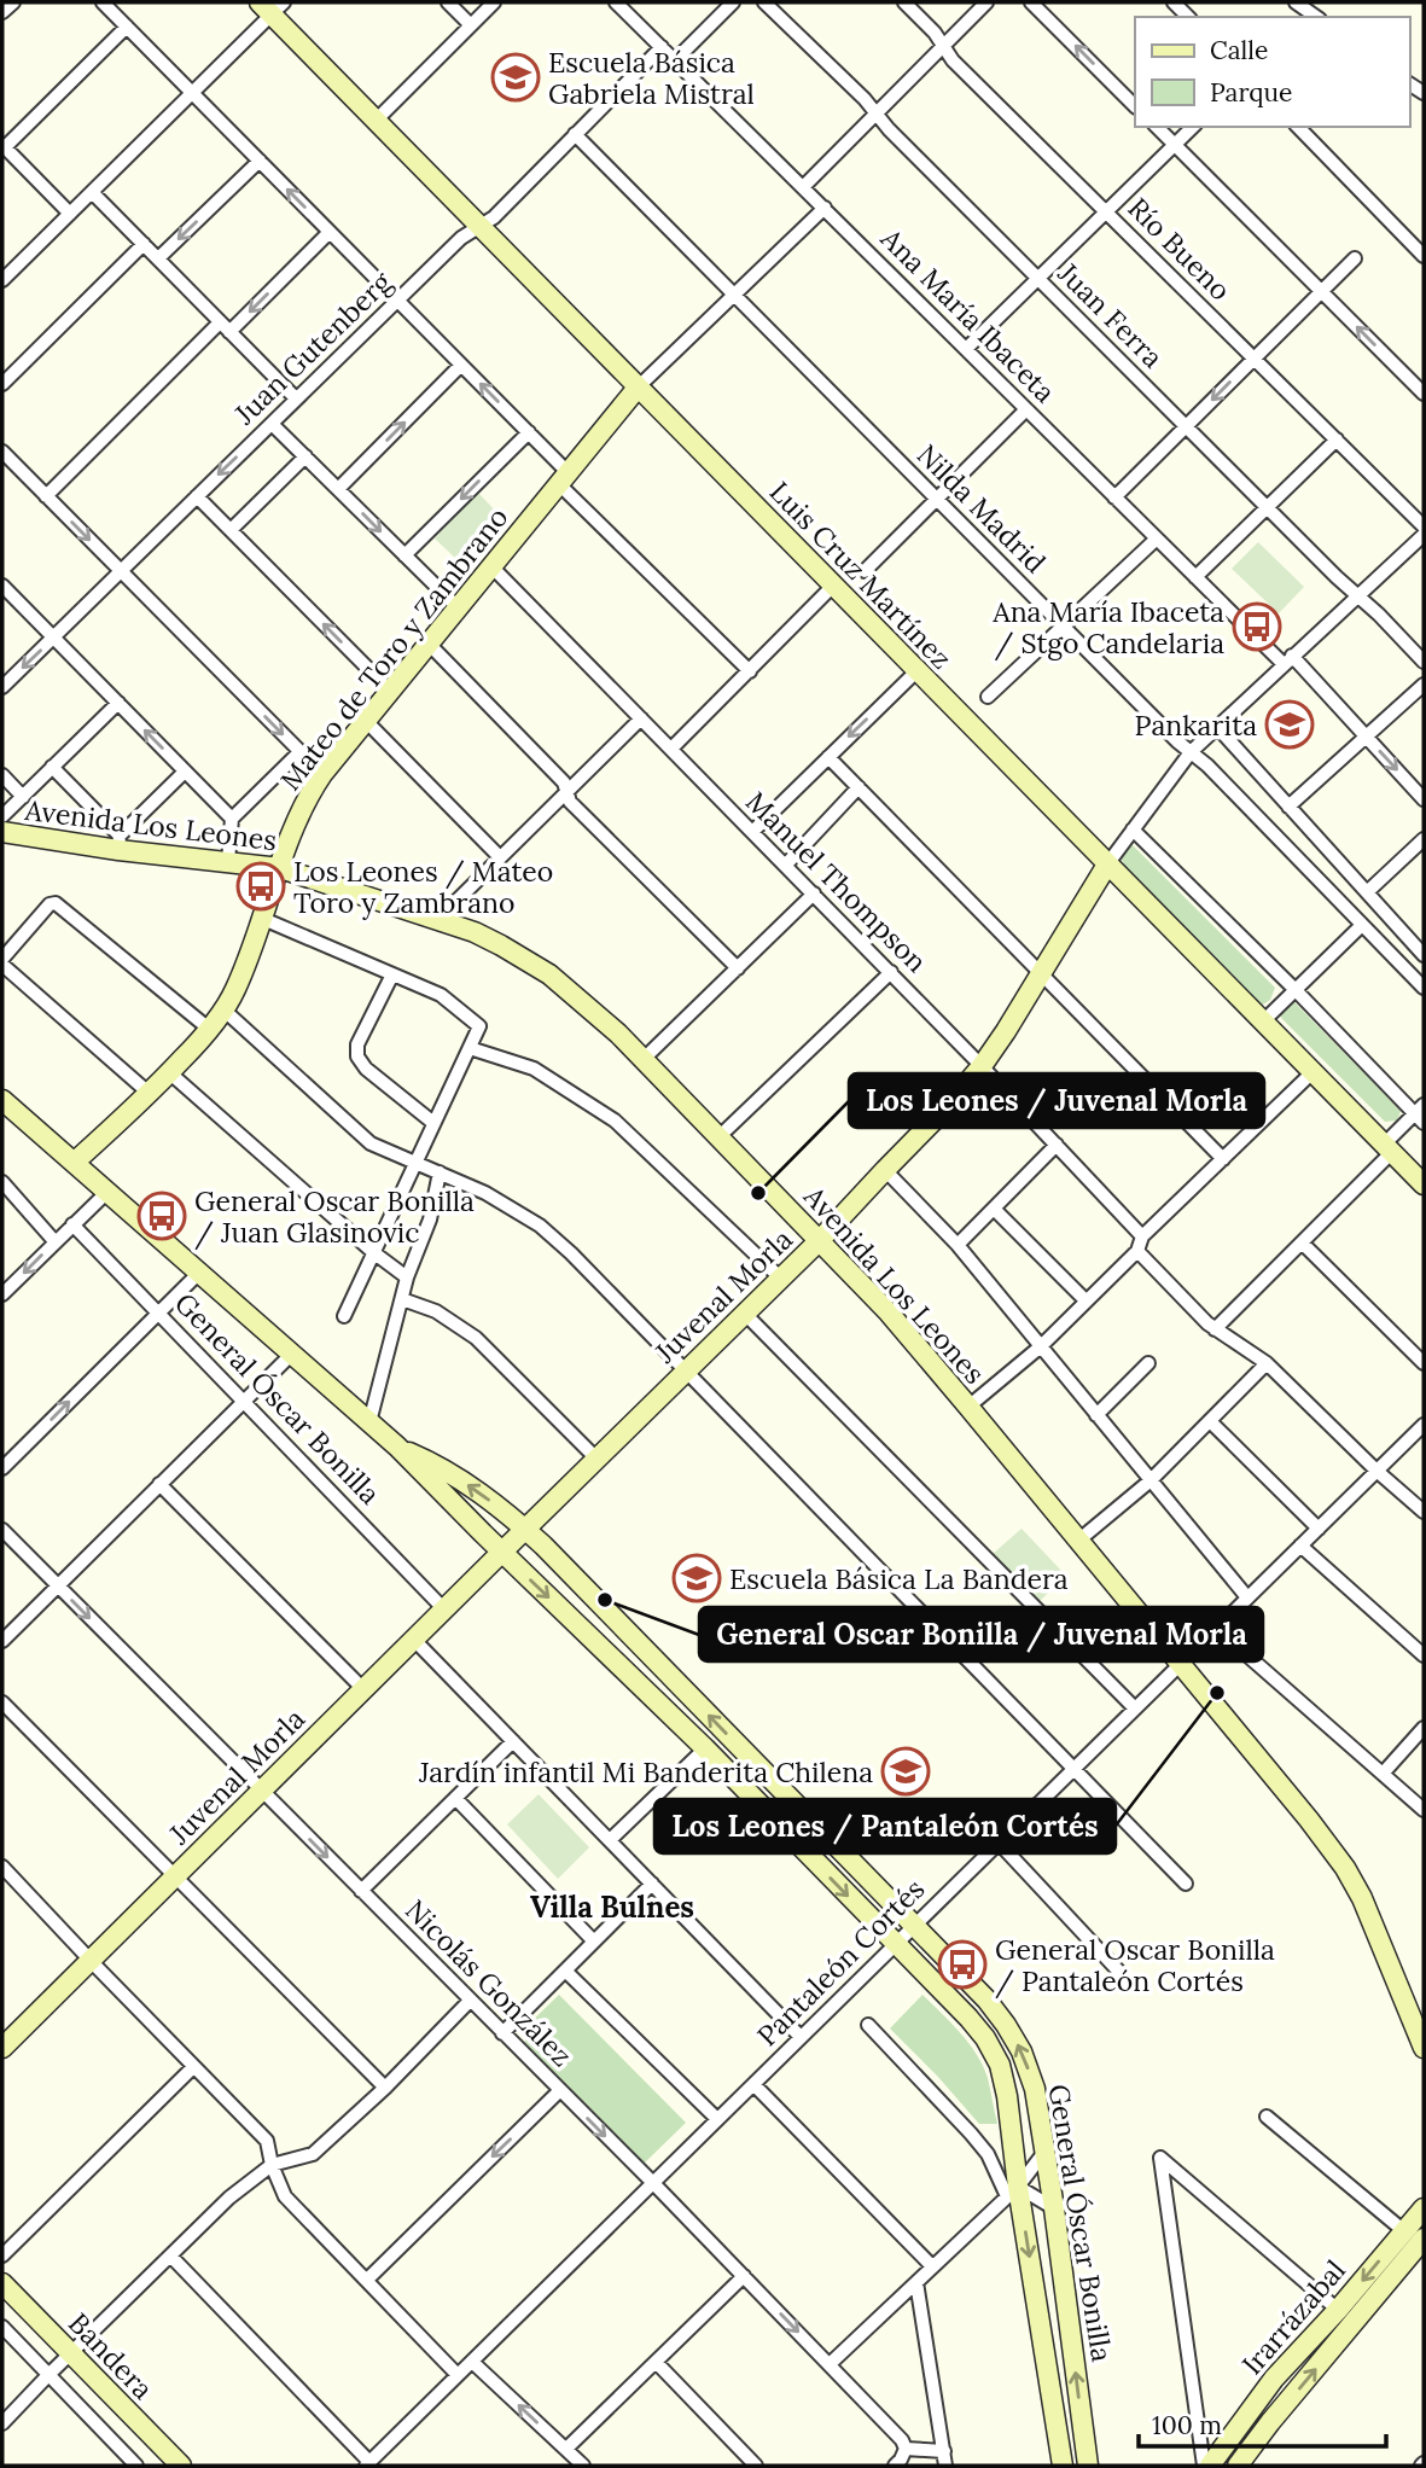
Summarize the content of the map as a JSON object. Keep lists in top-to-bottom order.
{
  "streets": {
    "street": [
      "Río Bueno",
      "Ana María Ibaceta",
      "Juan Ferra",
      "Juan Gutenberg",
      "Nilda Madrid",
      "Luis Cruz Martínez",
      "Mateo de Toro y Zambrano",
      "Avenida Los Leones",
      "Manuel Thompson",
      "Juvenal Morla",
      "General Óscar Bonilla",
      "Pantaleón Cortés",
      "Nicolás González",
      "Irarrázabal",
      "Bandera"
    ]
  },
  "crossings": [
    ["Ana María Ibaceta", "Juan Gutenberg"],
    ["Ana María Ibaceta", "Mateo de Toro y Zambrano"],
    ["Ana María Ibaceta", "Juvenal Morla"],
    ["Juan Ferra", "Juvenal Morla"],
    ["Juan Gutenberg", "Nilda Madrid"],
    ["Juan Gutenberg", "Luis Cruz Martínez"],
    ["Nilda Madrid", "Mateo de Toro y Zambrano"],
    ["Nilda Madrid", "Juvenal Morla"],
    ["Luis Cruz Martínez", "Mateo de Toro y Zambrano"],
    ["Luis Cruz Martínez", "Juvenal Morla"],
    ["Mateo de Toro y Zambrano", "Avenida Los Leones"],
    ["Mateo de Toro y Zambrano", "Manuel Thompson"],
    ["Mateo de Toro y Zambrano", "General Óscar Bonilla"],
    ["Avenida Los Leones", "Juvenal Morla"],
    ["Avenida Los Leones", "Pantaleón Cortés"],
    ["Manuel Thompson", "Juvenal Morla"],
    ["Manuel Thompson", "Pantaleón Cortés"],
    ["Juvenal Morla", "General Óscar Bonilla"],
    ["Juvenal Morla", "Nicolás González"],
    ["General Óscar Bonilla", "Pantaleón Cortés"],
    ["Pantaleón Cortés", "Nicolás González"]
  ],
  "one_way": ["Nicolás González"],
  "districts": ["Villa Bulnes"],
  "places": {
    "school or university": [
      "Escuela Básica Gabriela Mistral",
      "Pankarita",
      "Escuela Básica La Bandera",
      "Jardín infantil Mi Banderita Chilena"
    ],
    "bus stop": [
      "Ana María Ibaceta / Stgo Candelaria",
      "Los Leones / Mateo Toro y Zambrano",
      "General Oscar Bonilla / Juan Glasinovic",
      "General Oscar Bonilla / Pantaleón Cortés"
    ],
    "other": ["Los Leones / Juvenal Morla", "General Oscar Bonilla / Juvenal Morla", "Los Leones / Pantaleón Cortés"]
  },
  "legend": ["Calle", "Parque"],
  "scale_bar": "100 m"
}
